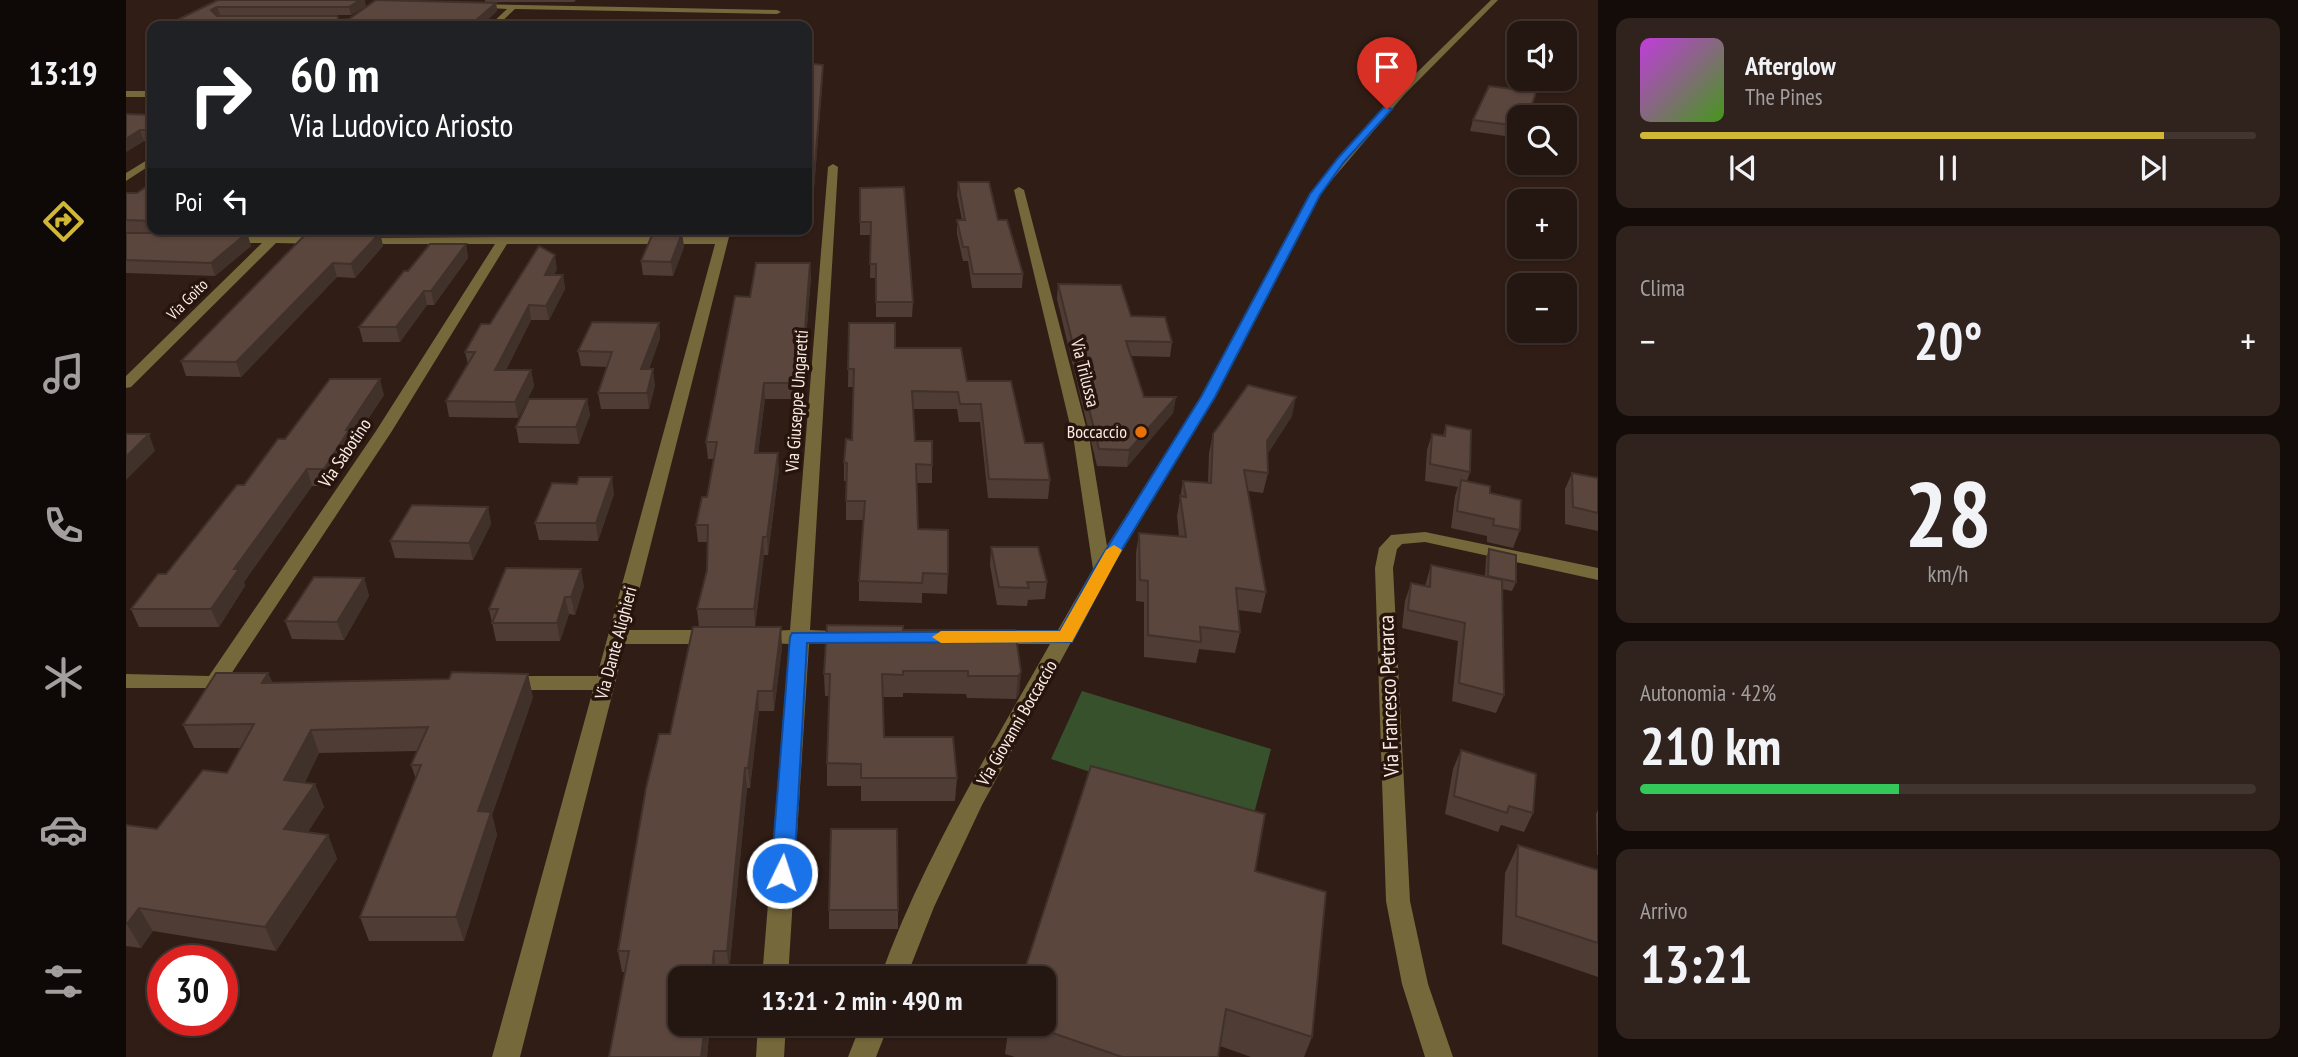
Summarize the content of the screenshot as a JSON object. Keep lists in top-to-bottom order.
{
  "streets": {
    "street": [
      "Via Goito",
      "Via Trilussa",
      "Via Giuseppe Ungaretti",
      "Via Sabotino",
      "Via Dante Alighieri",
      "Via Francesco Petrarca",
      "Via Giovanni Boccaccio"
    ]
  },
  "crossings": [
    ["Via Trilussa", "Via Giovanni Boccaccio"]
  ],
  "places": ["Boccaccio"],
  "page": {
    "tabs": "13:19",
    "map_buttons": ["+", "−"],
    "turn": ["60 m", "Via Ludovico Ariosto"],
    "song": ["Afterglow", "The Pines"],
    "then": "Poi",
    "tile": [
      "Clima",
      ["28", "km/h"],
      ["Autonomia · 42%", "210 km"],
      ["Arrivo", "13:21"]
    ],
    "heat": ["−", "20°", "+"],
    "limit": "30",
    "trip": "13:21 · 2 min · 490 m"
  }
}
